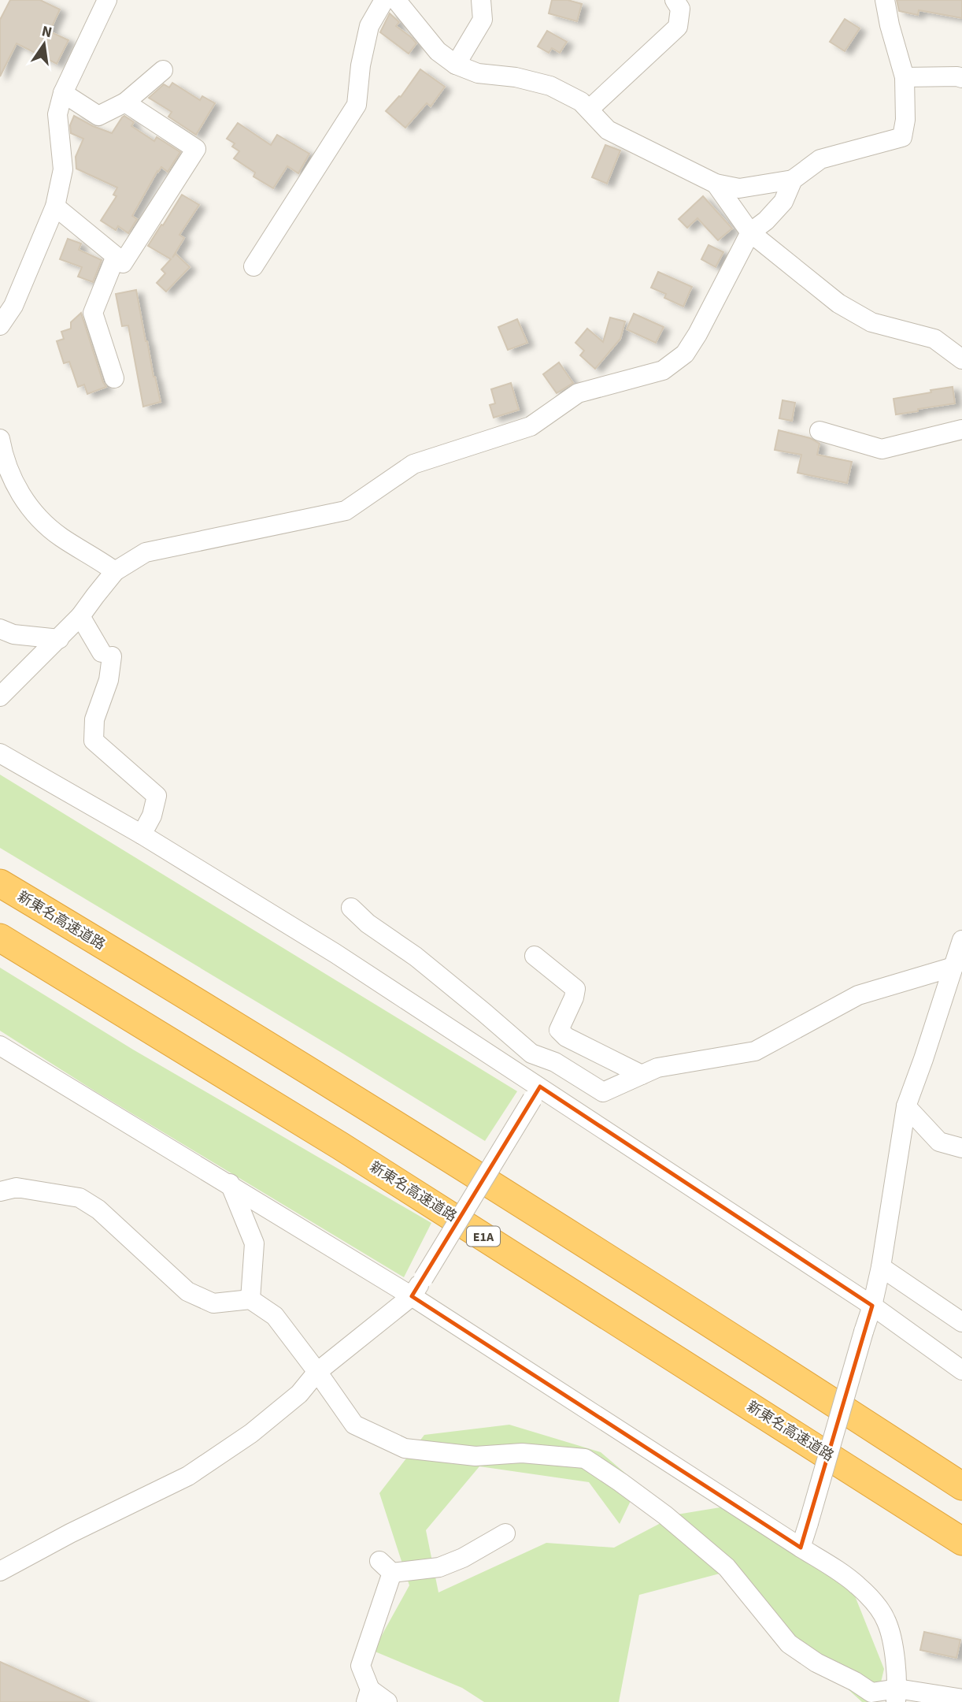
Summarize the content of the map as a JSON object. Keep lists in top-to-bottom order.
{
  "streets": {
    "highway": ["新東名高速道路", "E1A"]
  },
  "north": "top"
}
